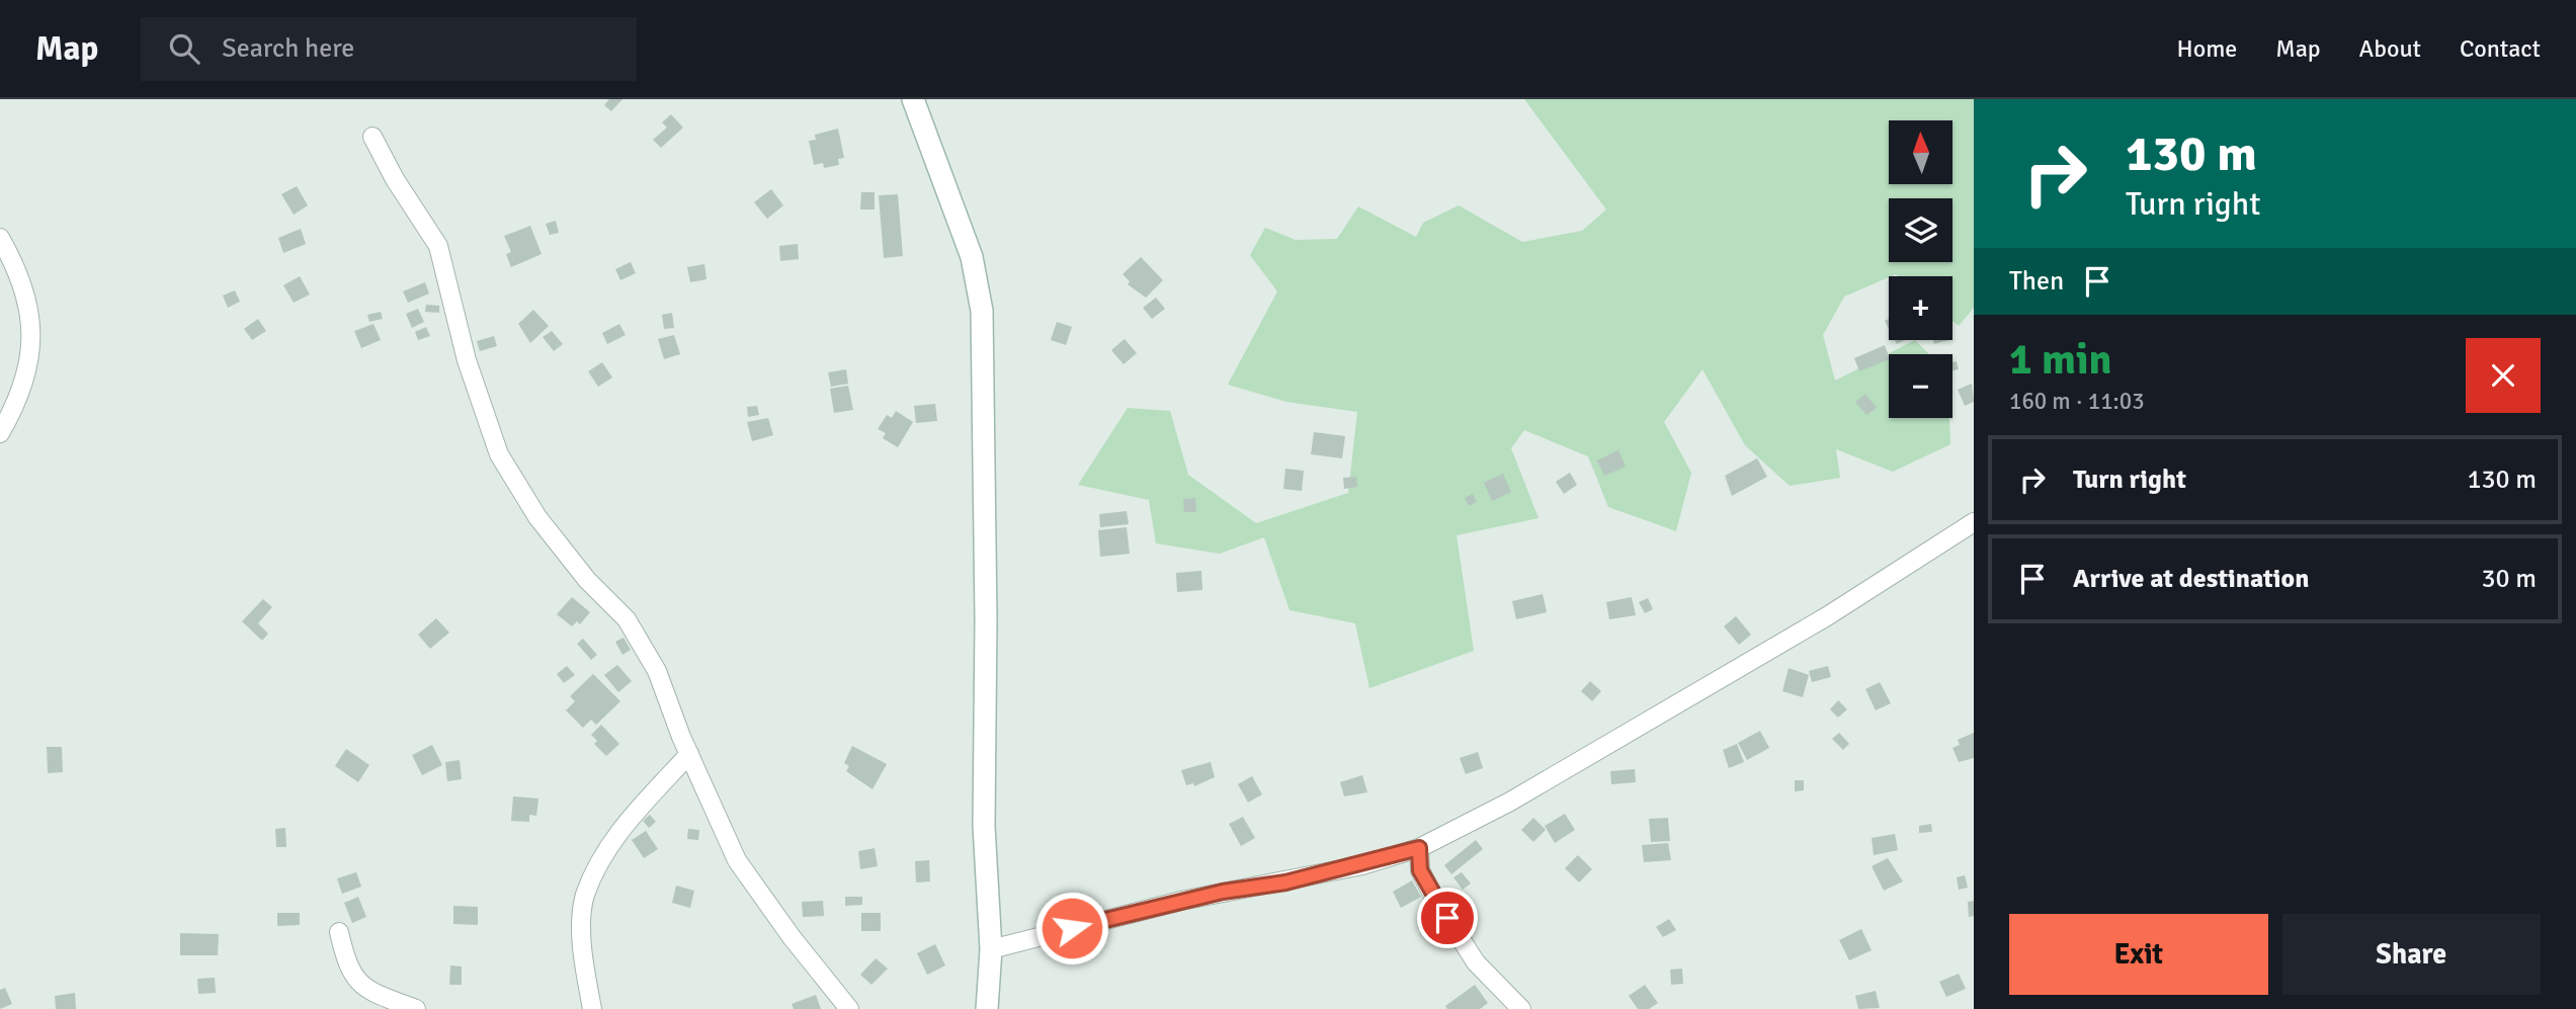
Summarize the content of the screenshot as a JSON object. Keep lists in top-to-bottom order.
{
  "north": "top",
  "page": {
    "header": "Map",
    "search": "Search here",
    "nav": [
      "Home",
      "Map",
      "About",
      "Contact"
    ],
    "turn": ["130 m", "Turn right"],
    "map_buttons": ["+", "−"],
    "then": "Then",
    "heading": ["1 min", "160 m · 11:03"],
    "list": [
      {
        "name": "Turn right",
        "value": "130 m"
      },
      {
        "name": "Arrive at destination",
        "value": "30 m"
      }
    ],
    "buttons": ["Exit", "Share"]
  }
}
